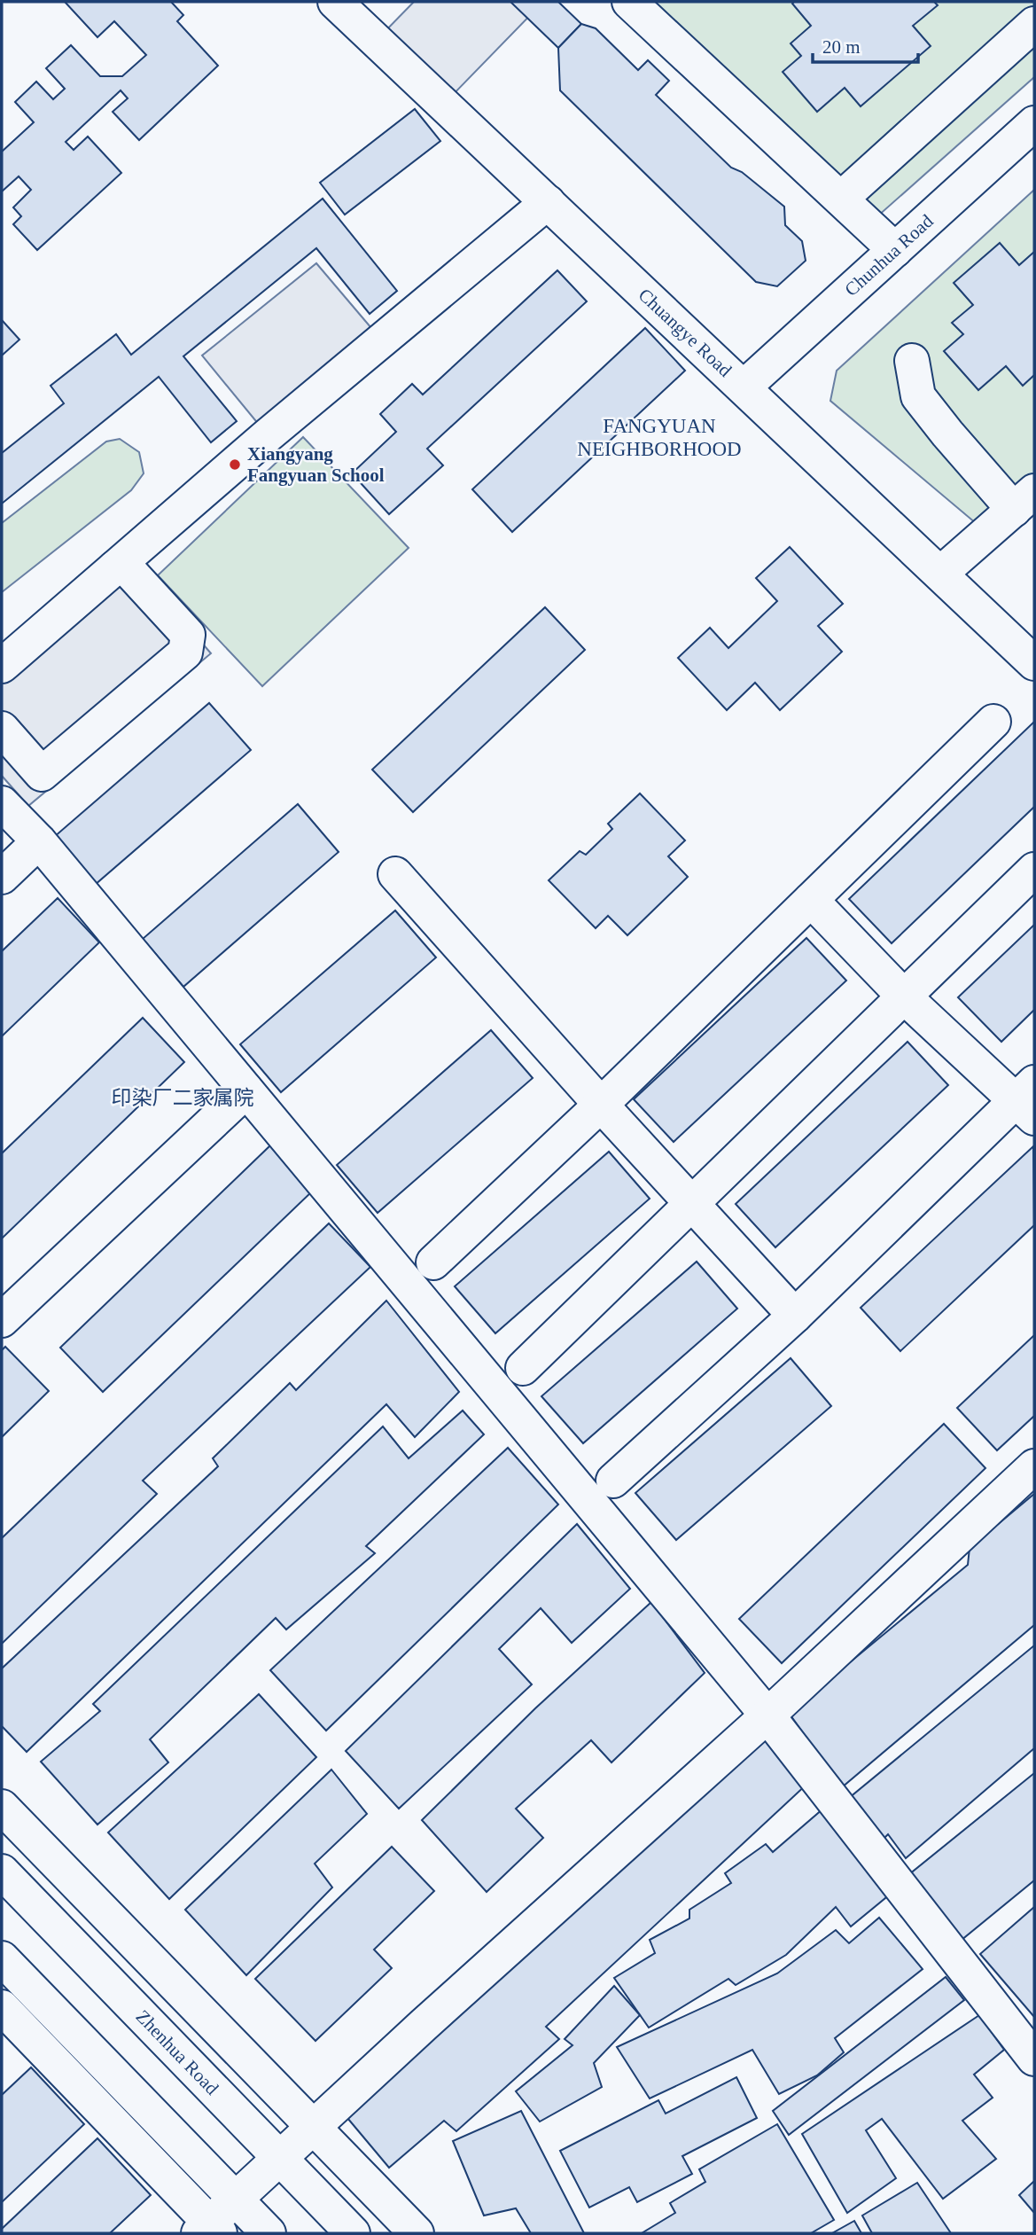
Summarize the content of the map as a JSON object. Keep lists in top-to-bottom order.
{
  "streets": {
    "street": ["Chunhua Road", "Chuangye Road", "Zhenhua Road"]
  },
  "crossings": [
    ["Chunhua Road", "Chuangye Road"]
  ],
  "districts": ["FANGYUAN NEIGHBORHOOD", "印染厂二家属院"],
  "places": ["Xiangyang Fangyuan School"],
  "scale_bar": "20 m"
}
